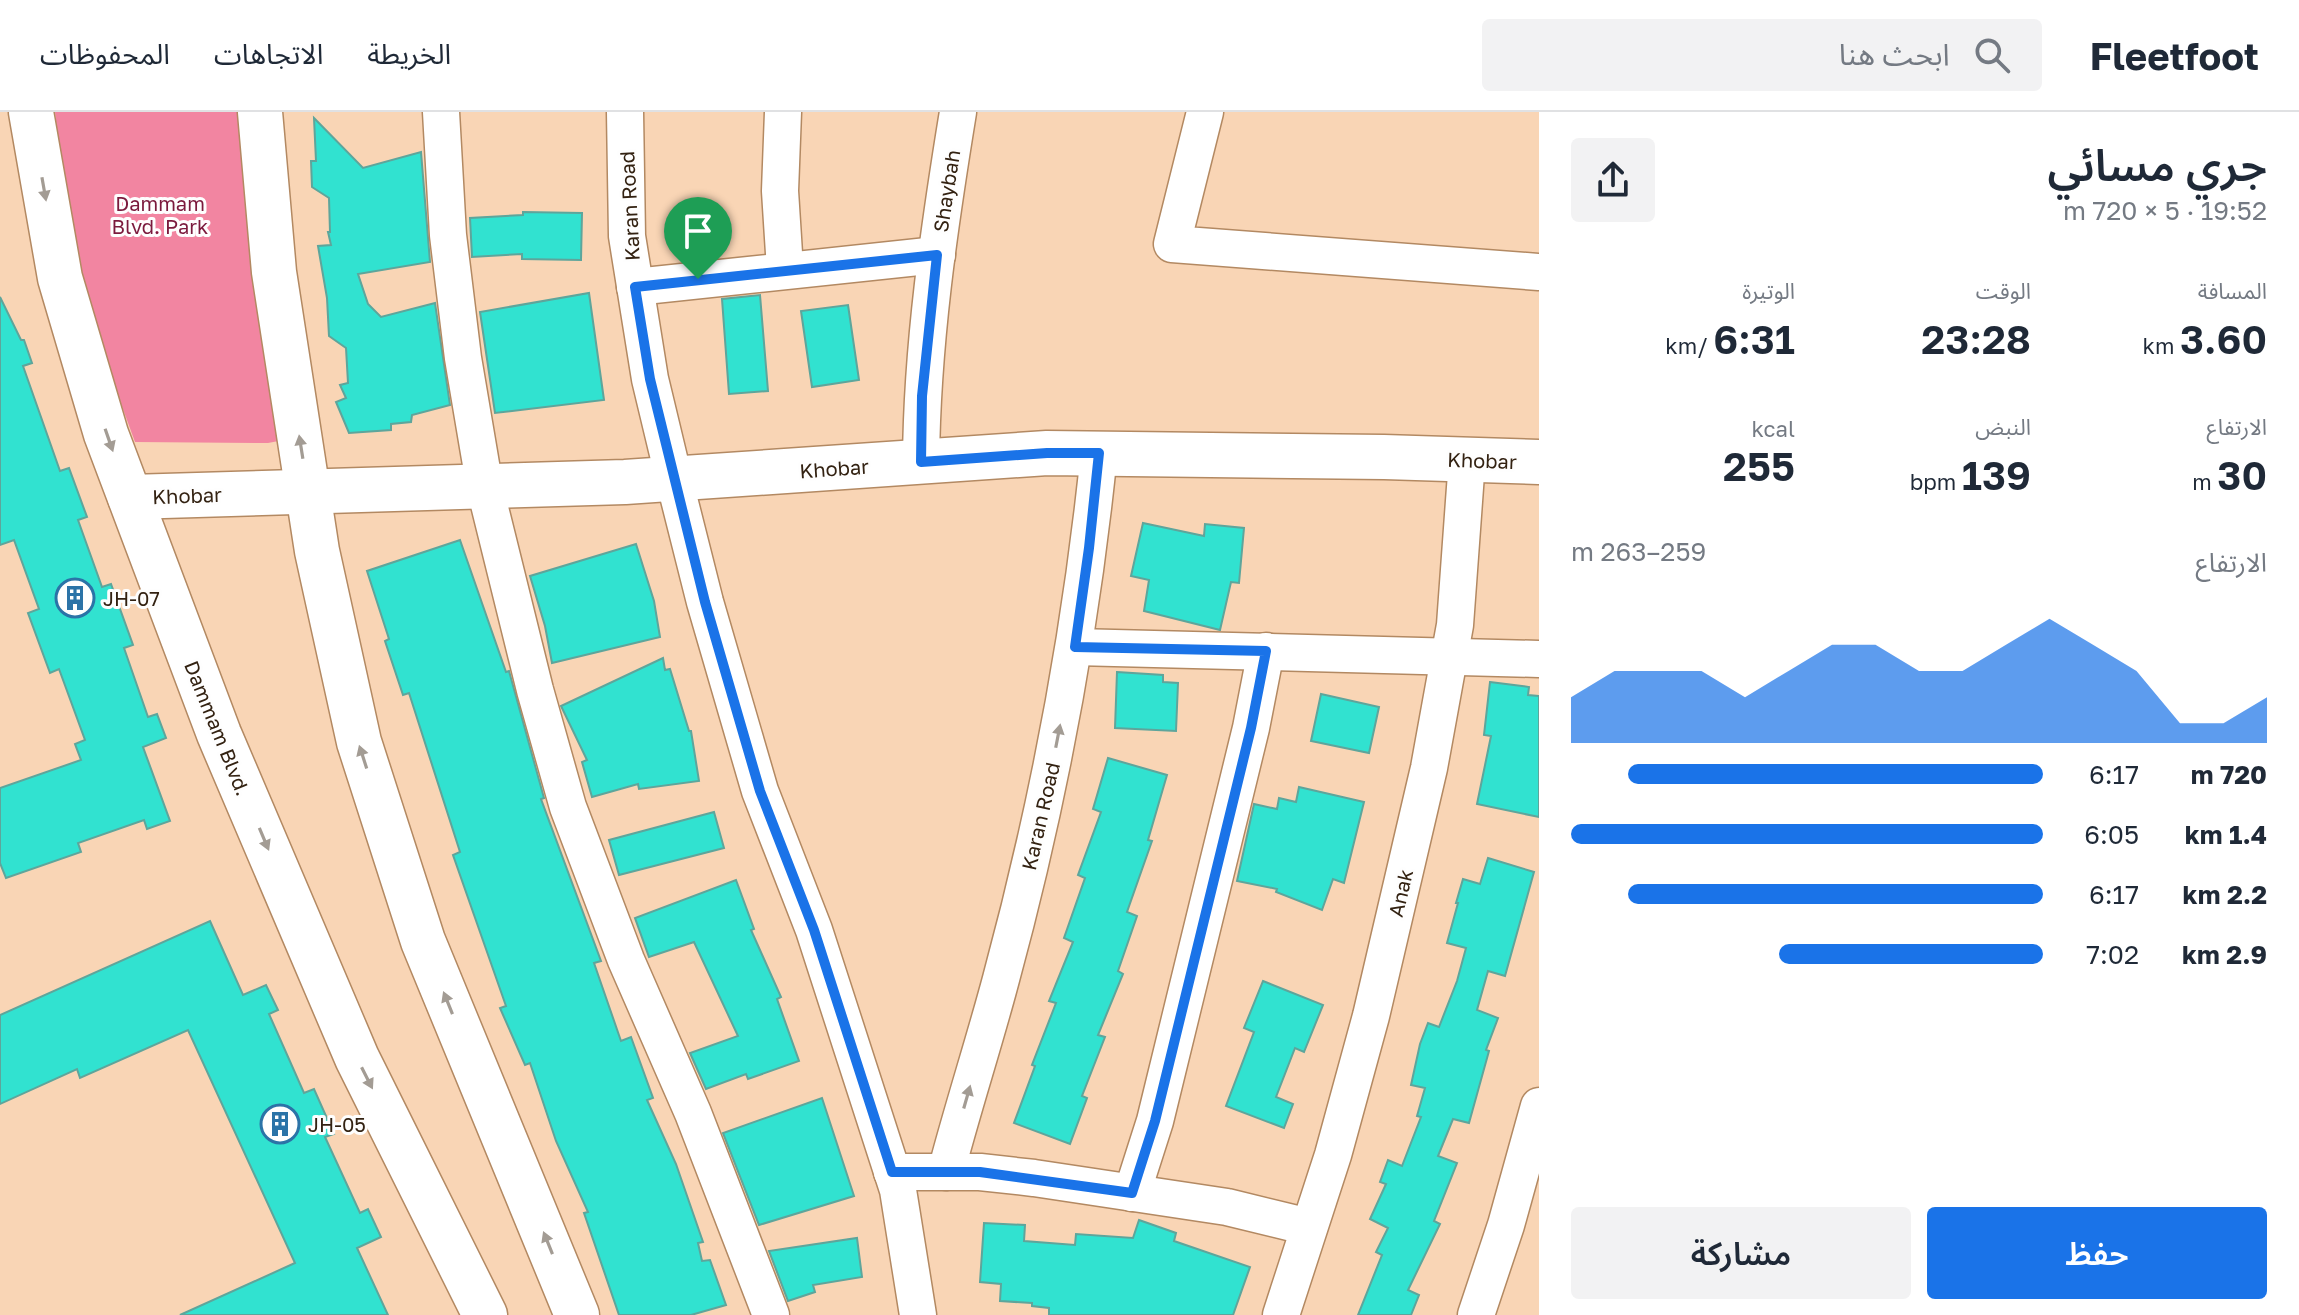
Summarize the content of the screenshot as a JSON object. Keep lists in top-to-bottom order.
{
  "streets": {
    "main road": ["Khobar", "Dammam Blvd."],
    "street": ["Shaybah", "Karan Road", "Anak"]
  },
  "crossings": [
    ["Shaybah", "Khobar"],
    ["Karan Road", "Khobar"],
    ["Khobar", "Dammam Blvd."],
    ["Khobar", "Anak"]
  ],
  "parks": ["Dammam Blvd. Park"],
  "places": {
    "building": ["JH-07", "JH-05"]
  },
  "page": {
    "header": "Fleetfoot",
    "search": "ابحث هنا",
    "nav": ["الخريطة", "الاتجاهات", "المحفوظات"],
    "heading": ["جري مسائي", "19:52 · 5 × 720 m"],
    "stats": [
      ["المسافة", "3.60 km"],
      ["الوقت", "23:28"],
      ["الوتيرة", "6:31 /km"],
      ["الارتفاع", "30 m"],
      ["النبض", "139 bpm"],
      ["kcal", "255"]
    ],
    "chart": ["الارتفاع", "259–263 m"],
    "list": [
      {
        "name": "720 m",
        "note": "6:17"
      },
      {
        "name": "1.4 km",
        "note": "6:05"
      },
      {
        "name": "2.2 km",
        "note": "6:17"
      },
      {
        "name": "2.9 km",
        "note": "7:02"
      }
    ],
    "buttons": ["حفظ", "مشاركة"]
  }
}
